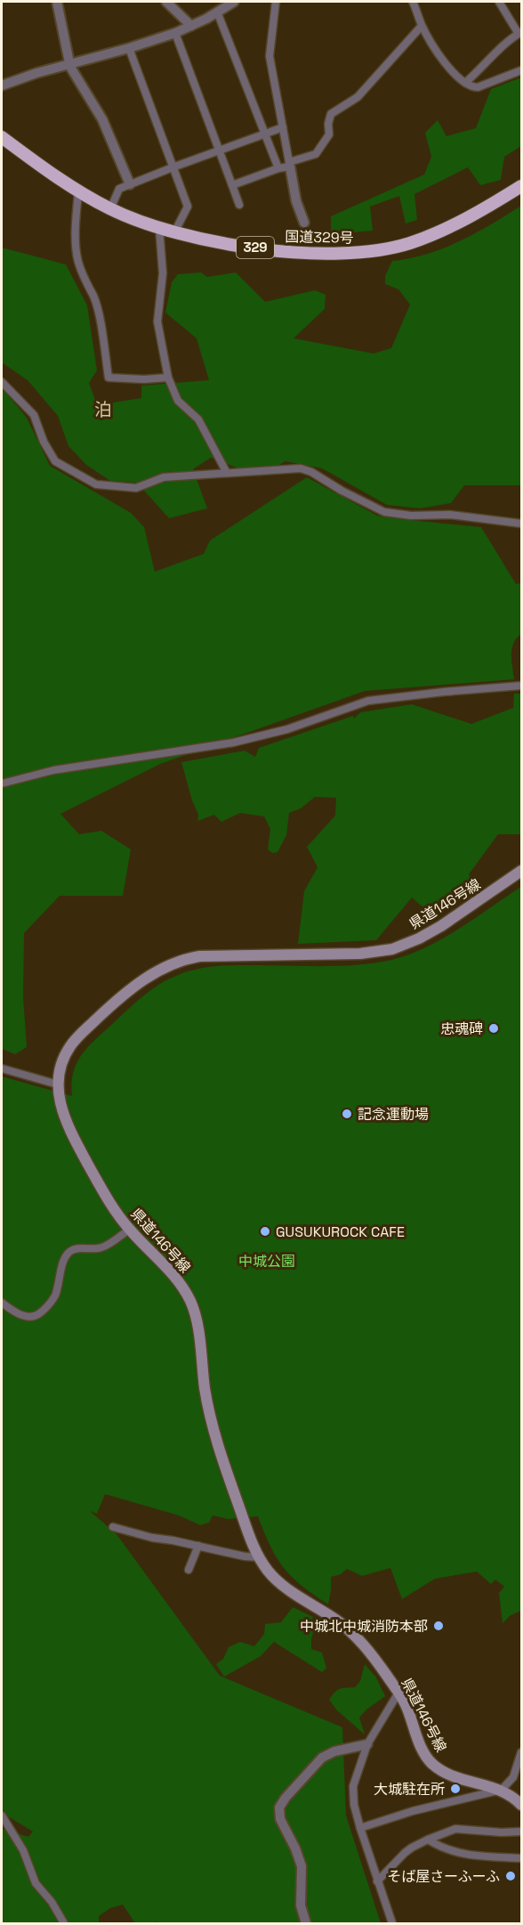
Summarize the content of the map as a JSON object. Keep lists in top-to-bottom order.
{
  "streets": {
    "highway": ["国道329号", "329"],
    "main road": ["県道146号線"]
  },
  "districts": ["泊"],
  "parks": ["中城公園"],
  "places": [
    "忠魂碑",
    "記念運動場",
    "GUSUKUROCK CAFE",
    "中城北中城消防本部",
    "大城駐在所",
    "そば屋さーふーふ"
  ]
}
